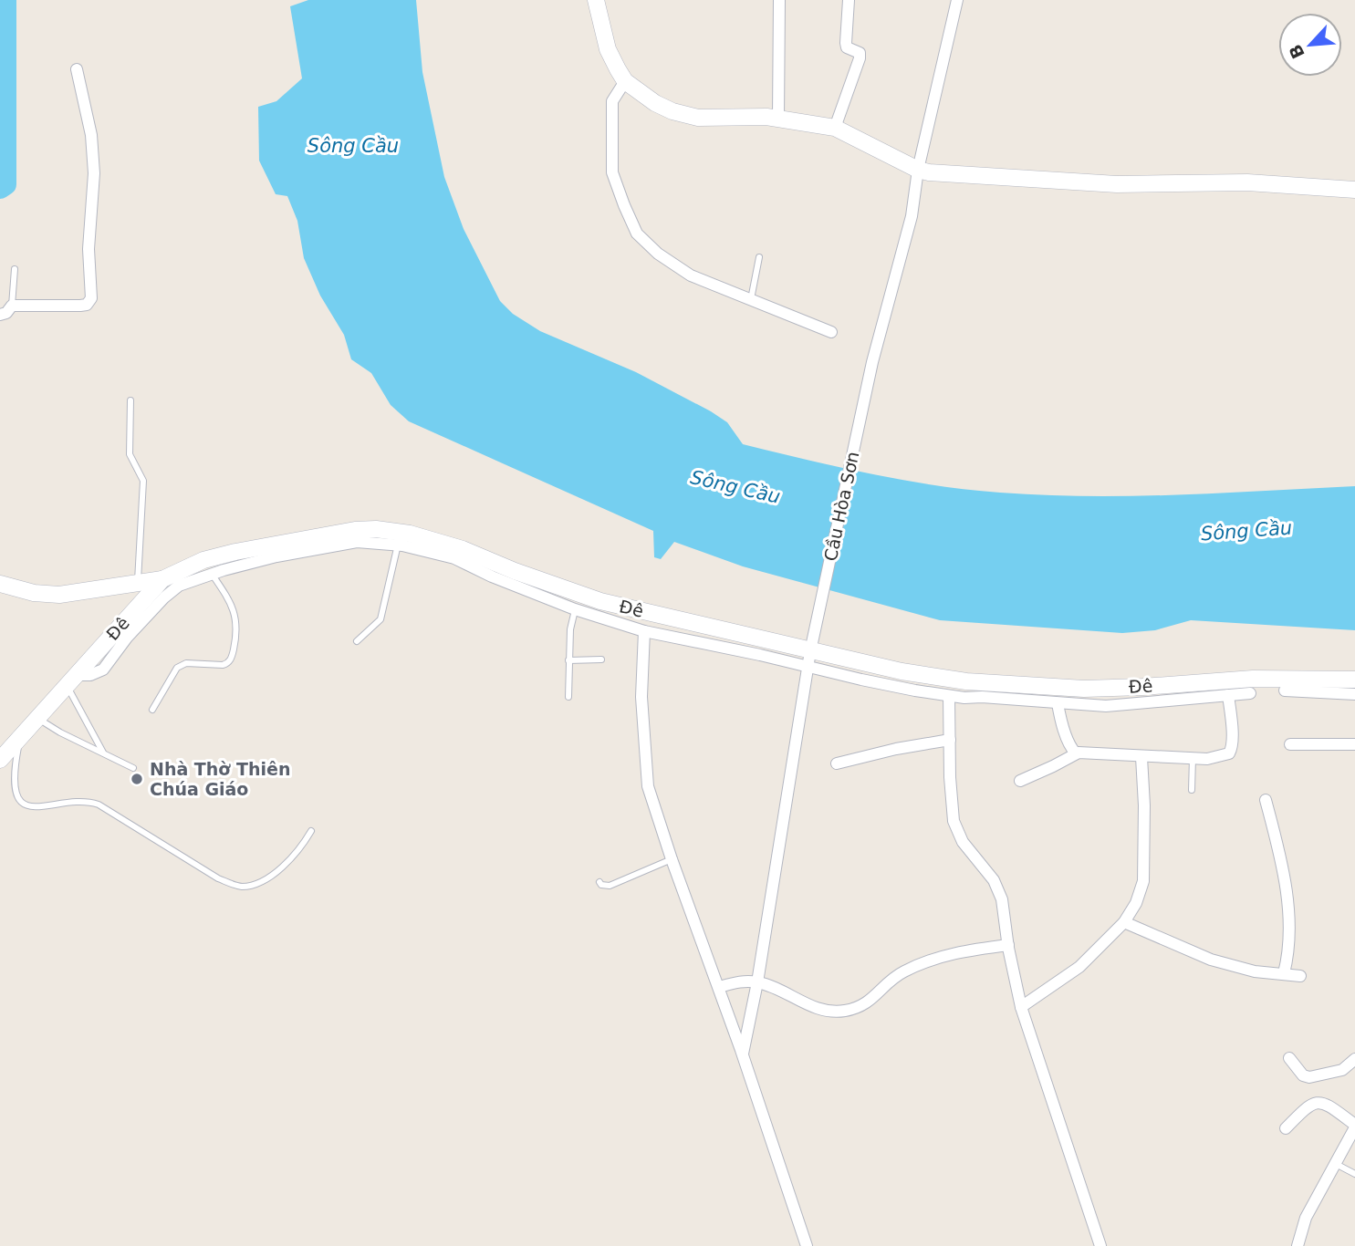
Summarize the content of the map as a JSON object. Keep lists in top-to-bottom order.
{
  "streets": {
    "main road": ["Đê"],
    "street": ["Cầu Hòa Sơn"]
  },
  "crossings": [
    ["Cầu Hòa Sơn", "Đê"]
  ],
  "water": ["Sông Cầu"],
  "places": ["Nhà Thờ Thiên Chúa Giáo"],
  "north": "bottom left"
}
